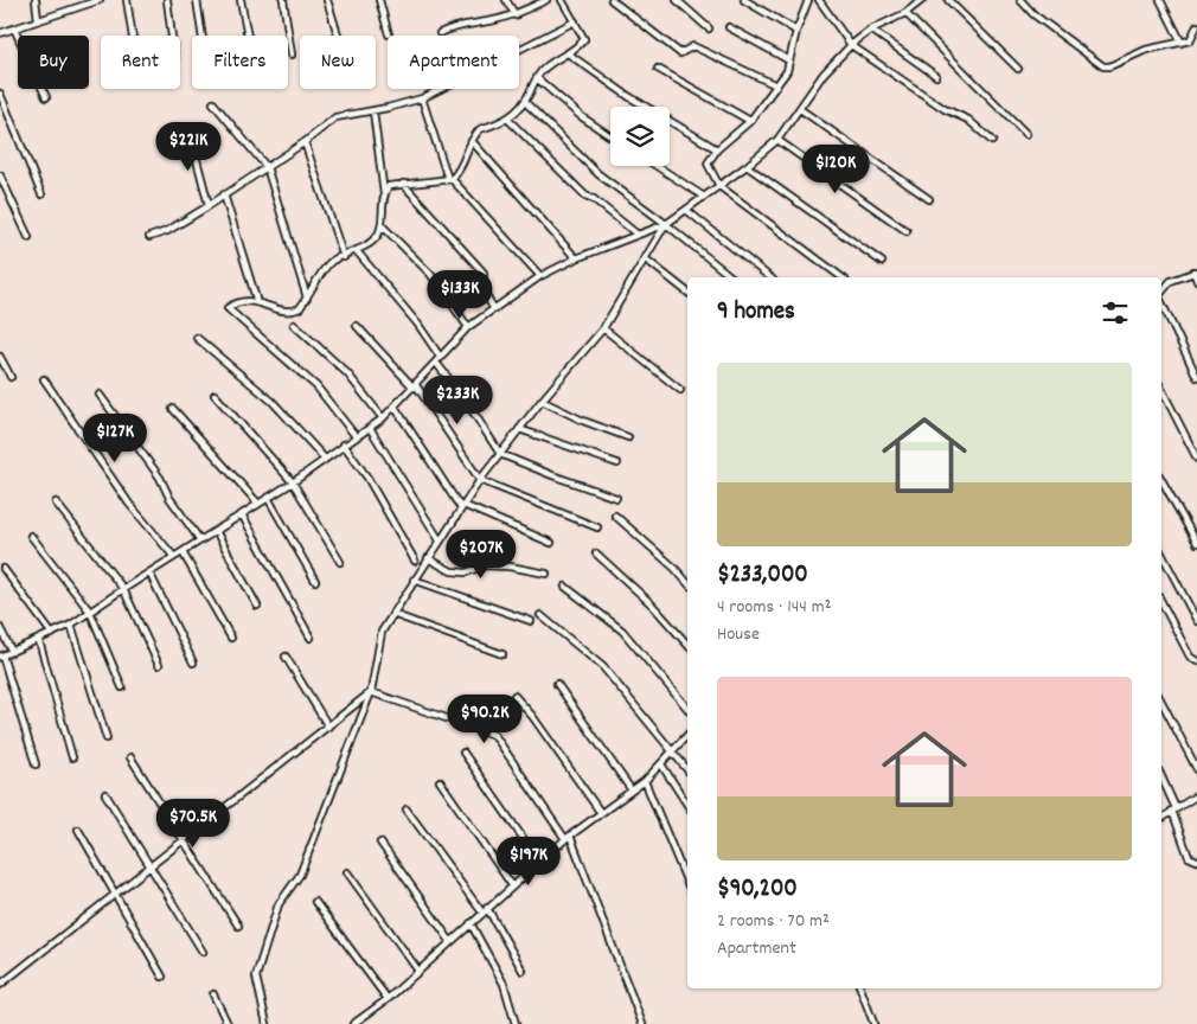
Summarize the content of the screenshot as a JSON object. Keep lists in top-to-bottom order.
{
  "page": {
    "chip": [
      "Buy",
      "Rent",
      "Filters",
      "New",
      "Apartment"
    ],
    "price": [
      "$221K",
      "$120K",
      "$133K",
      "$233K",
      "$127K",
      "$207K",
      "$90.2K",
      "$70.5K",
      "$197K"
    ],
    "heading": "9 homes",
    "list": [
      {
        "name": "$233,000",
        "note": "4 rooms · 144 m² · House"
      },
      {
        "name": "$90,200",
        "note": "2 rooms · 70 m² · Apartment"
      }
    ]
  }
}
